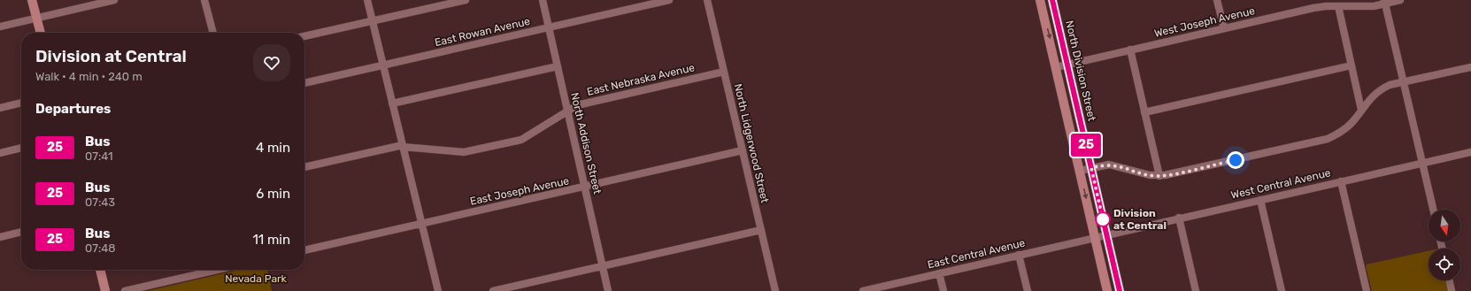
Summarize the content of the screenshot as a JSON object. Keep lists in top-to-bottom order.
{
  "streets": {
    "main road": ["North Division Street"],
    "street": [
      "West Joseph Avenue",
      "East Rowan Avenue",
      "East Nebraska Avenue",
      "North Addison Street",
      "North Lidgerwood Street",
      "West Central Avenue",
      "East Joseph Avenue",
      "East Central Avenue"
    ]
  },
  "crossings": [
    ["West Joseph Avenue", "North Division Street"],
    ["East Rowan Avenue", "North Addison Street"],
    ["North Division Street", "West Central Avenue"],
    ["East Nebraska Avenue", "North Addison Street"],
    ["East Nebraska Avenue", "North Lidgerwood Street"],
    ["North Addison Street", "East Joseph Avenue"],
    ["North Lidgerwood Street", "East Joseph Avenue"],
    ["West Central Avenue", "East Central Avenue"]
  ],
  "parks": ["Nevada Park"],
  "places": ["Division at Central"],
  "lines": ["bus line 25"],
  "north": "bottom",
  "page": {
    "on_map": "25",
    "heading": [
      ["Division at Central", "Walk · 4 min · 240 m"],
      "Departures"
    ],
    "list": [
      {
        "mark": "25",
        "name": "Bus",
        "note": "07:41",
        "value": "4 min"
      },
      {
        "mark": "25",
        "name": "Bus",
        "note": "07:43",
        "value": "6 min"
      },
      {
        "mark": "25",
        "name": "Bus",
        "note": "07:48",
        "value": "11 min"
      }
    ]
  }
}
